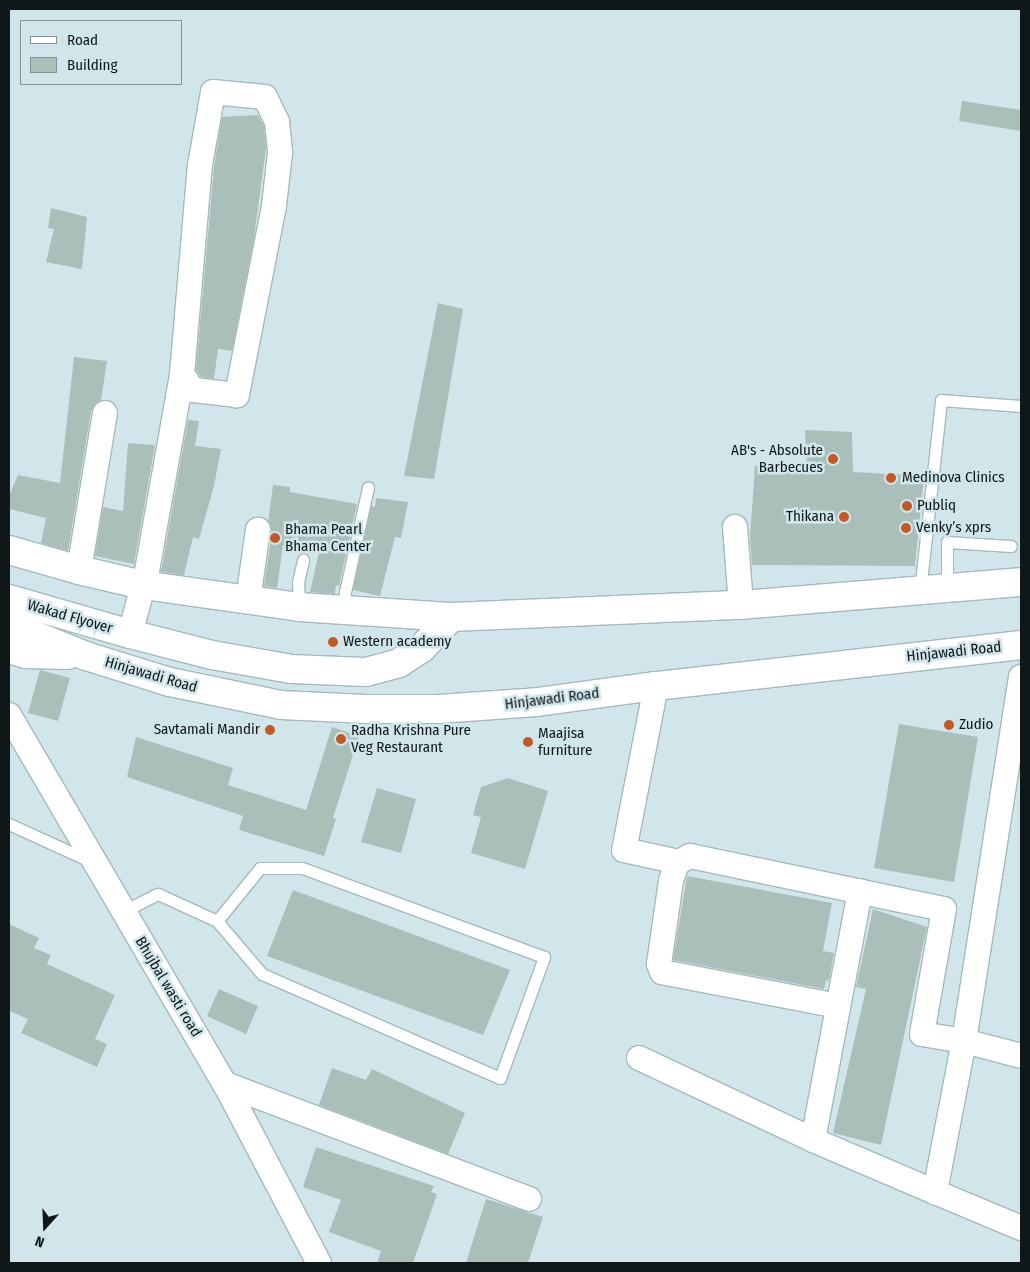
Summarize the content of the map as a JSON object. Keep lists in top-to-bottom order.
{
  "streets": {
    "main road": ["Wakad Flyover", "Hinjawadi Road"],
    "street": ["Bhujbal wasti road"]
  },
  "crossings": [
    ["Wakad Flyover", "Hinjawadi Road"]
  ],
  "places": [
    "AB's - Absolute Barbecues",
    "Medinova Clinics",
    "Publiq",
    "Thikana",
    "Venky’s xprs",
    "Bhama Pearl Bhama Center",
    "Western academy",
    "Zudio",
    "Savtamali Mandir",
    "Radha Krishna Pure Veg Restaurant",
    "Maajisa furniture"
  ],
  "legend": ["Road", "Building"],
  "north": "bottom"
}
